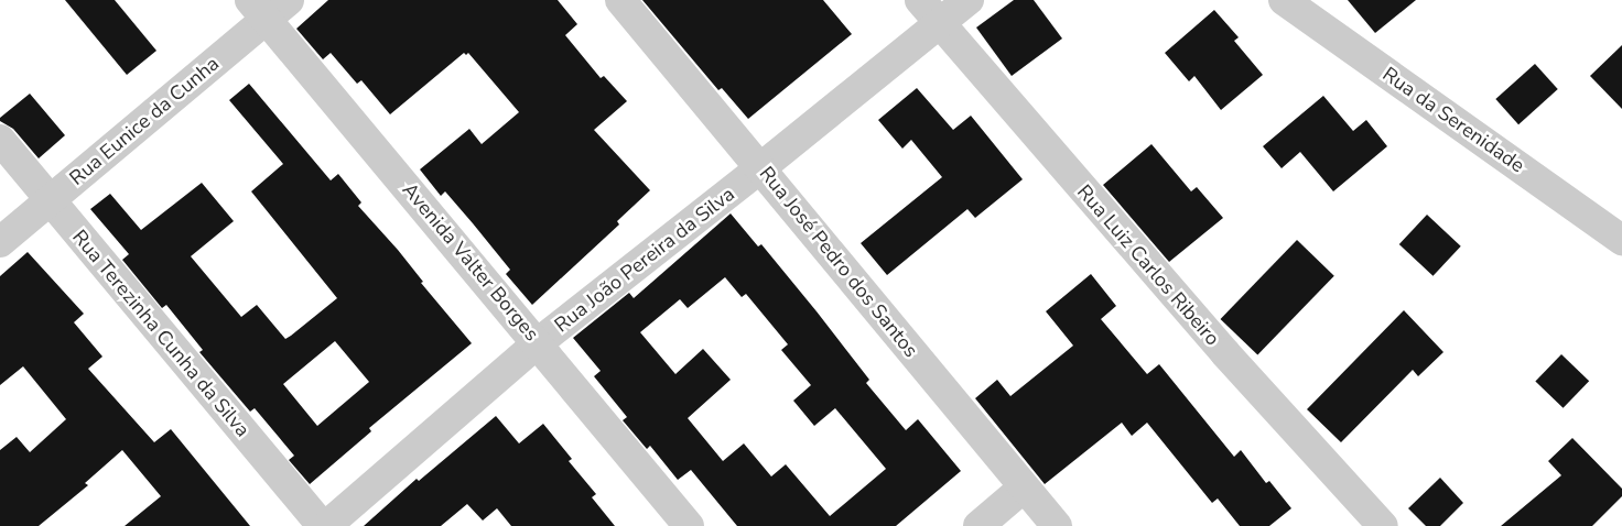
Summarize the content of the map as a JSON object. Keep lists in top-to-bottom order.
{
  "streets": {
    "street": [
      "Rua da Serenidade",
      "Rua Eunice da Cunha",
      "Rua João Pereira da Silva",
      "Avenida Valter Borges",
      "Rua José Pedro dos Santos",
      "Rua Luiz Carlos Ribeiro",
      "Rua Terezinha Cunha da Silva"
    ]
  },
  "crossings": [
    ["Rua Eunice da Cunha", "Avenida Valter Borges"],
    ["Rua Eunice da Cunha", "Rua Terezinha Cunha da Silva"],
    ["Rua João Pereira da Silva", "Avenida Valter Borges"],
    ["Rua João Pereira da Silva", "Rua José Pedro dos Santos"],
    ["Rua João Pereira da Silva", "Rua Luiz Carlos Ribeiro"]
  ]
}
